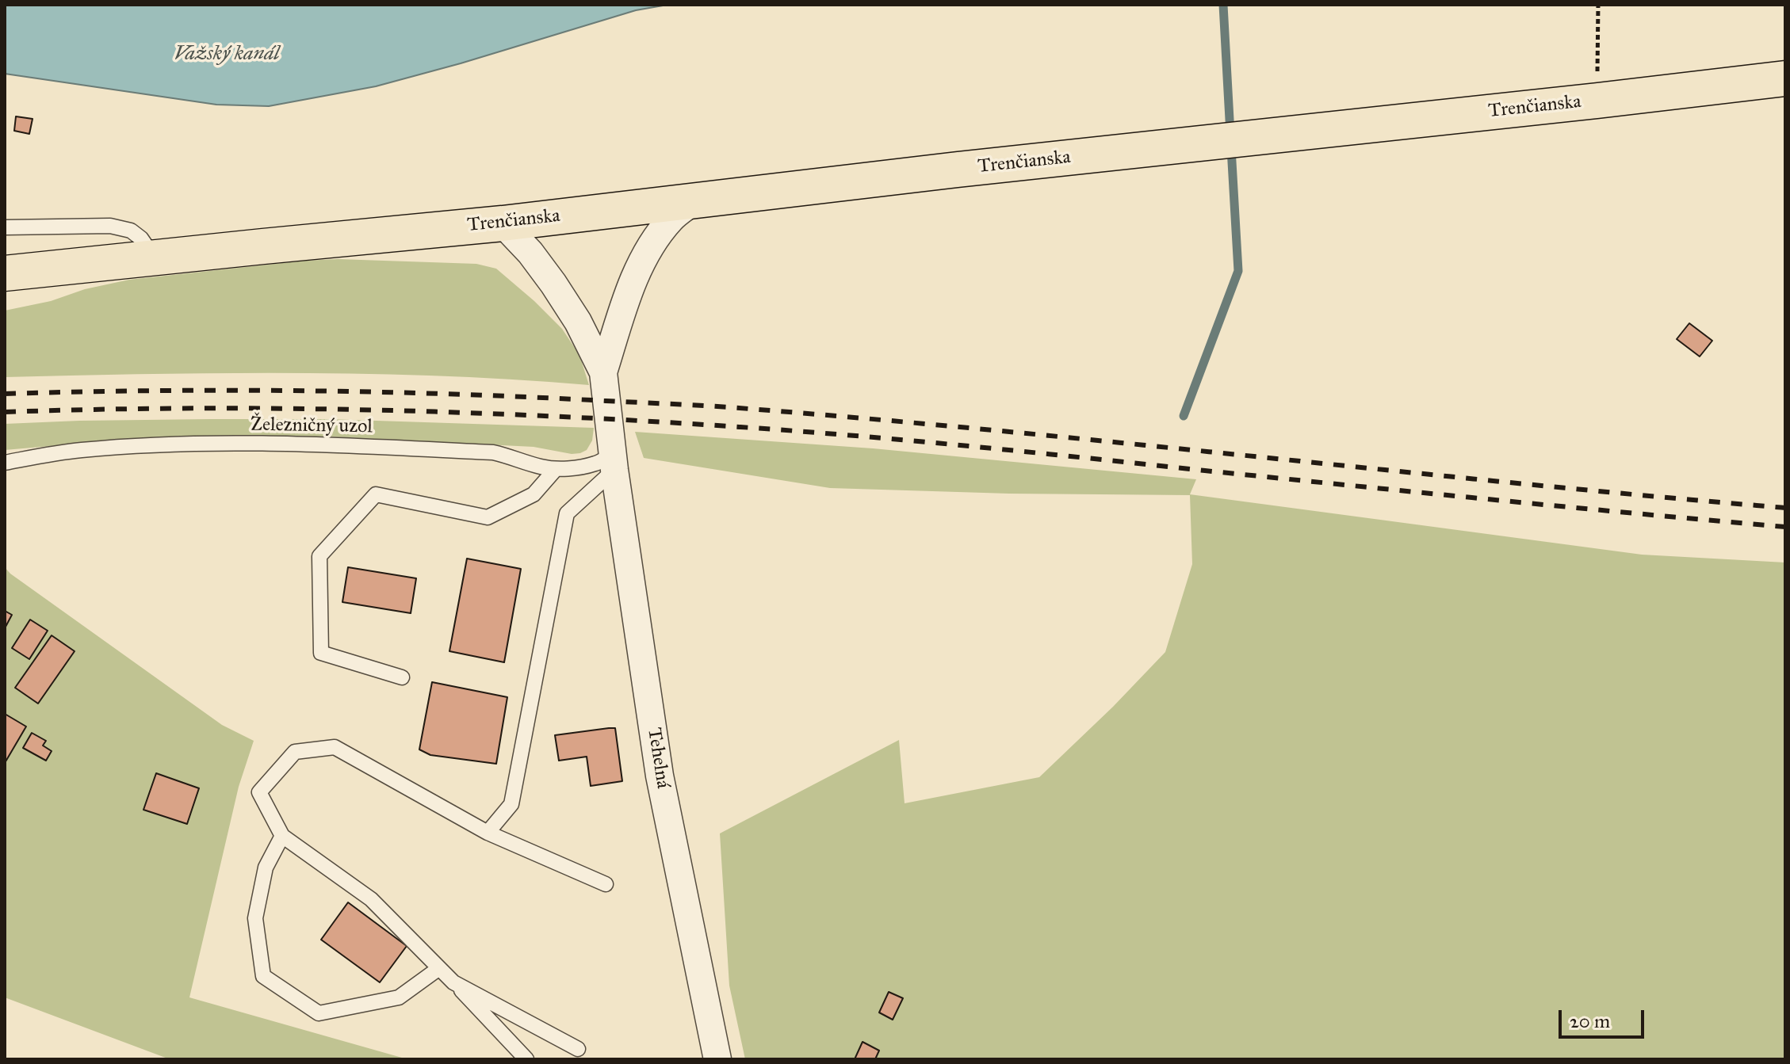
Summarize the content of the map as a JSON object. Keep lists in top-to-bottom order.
{
  "streets": {
    "main road": ["Trenčianska"],
    "street": ["Tehelná"],
    "lane": ["Železničný uzol"]
  },
  "crossings": [
    ["Železničný uzol", "Tehelná"]
  ],
  "water": ["Važský kanál"],
  "scale_bar": "20 m"
}
